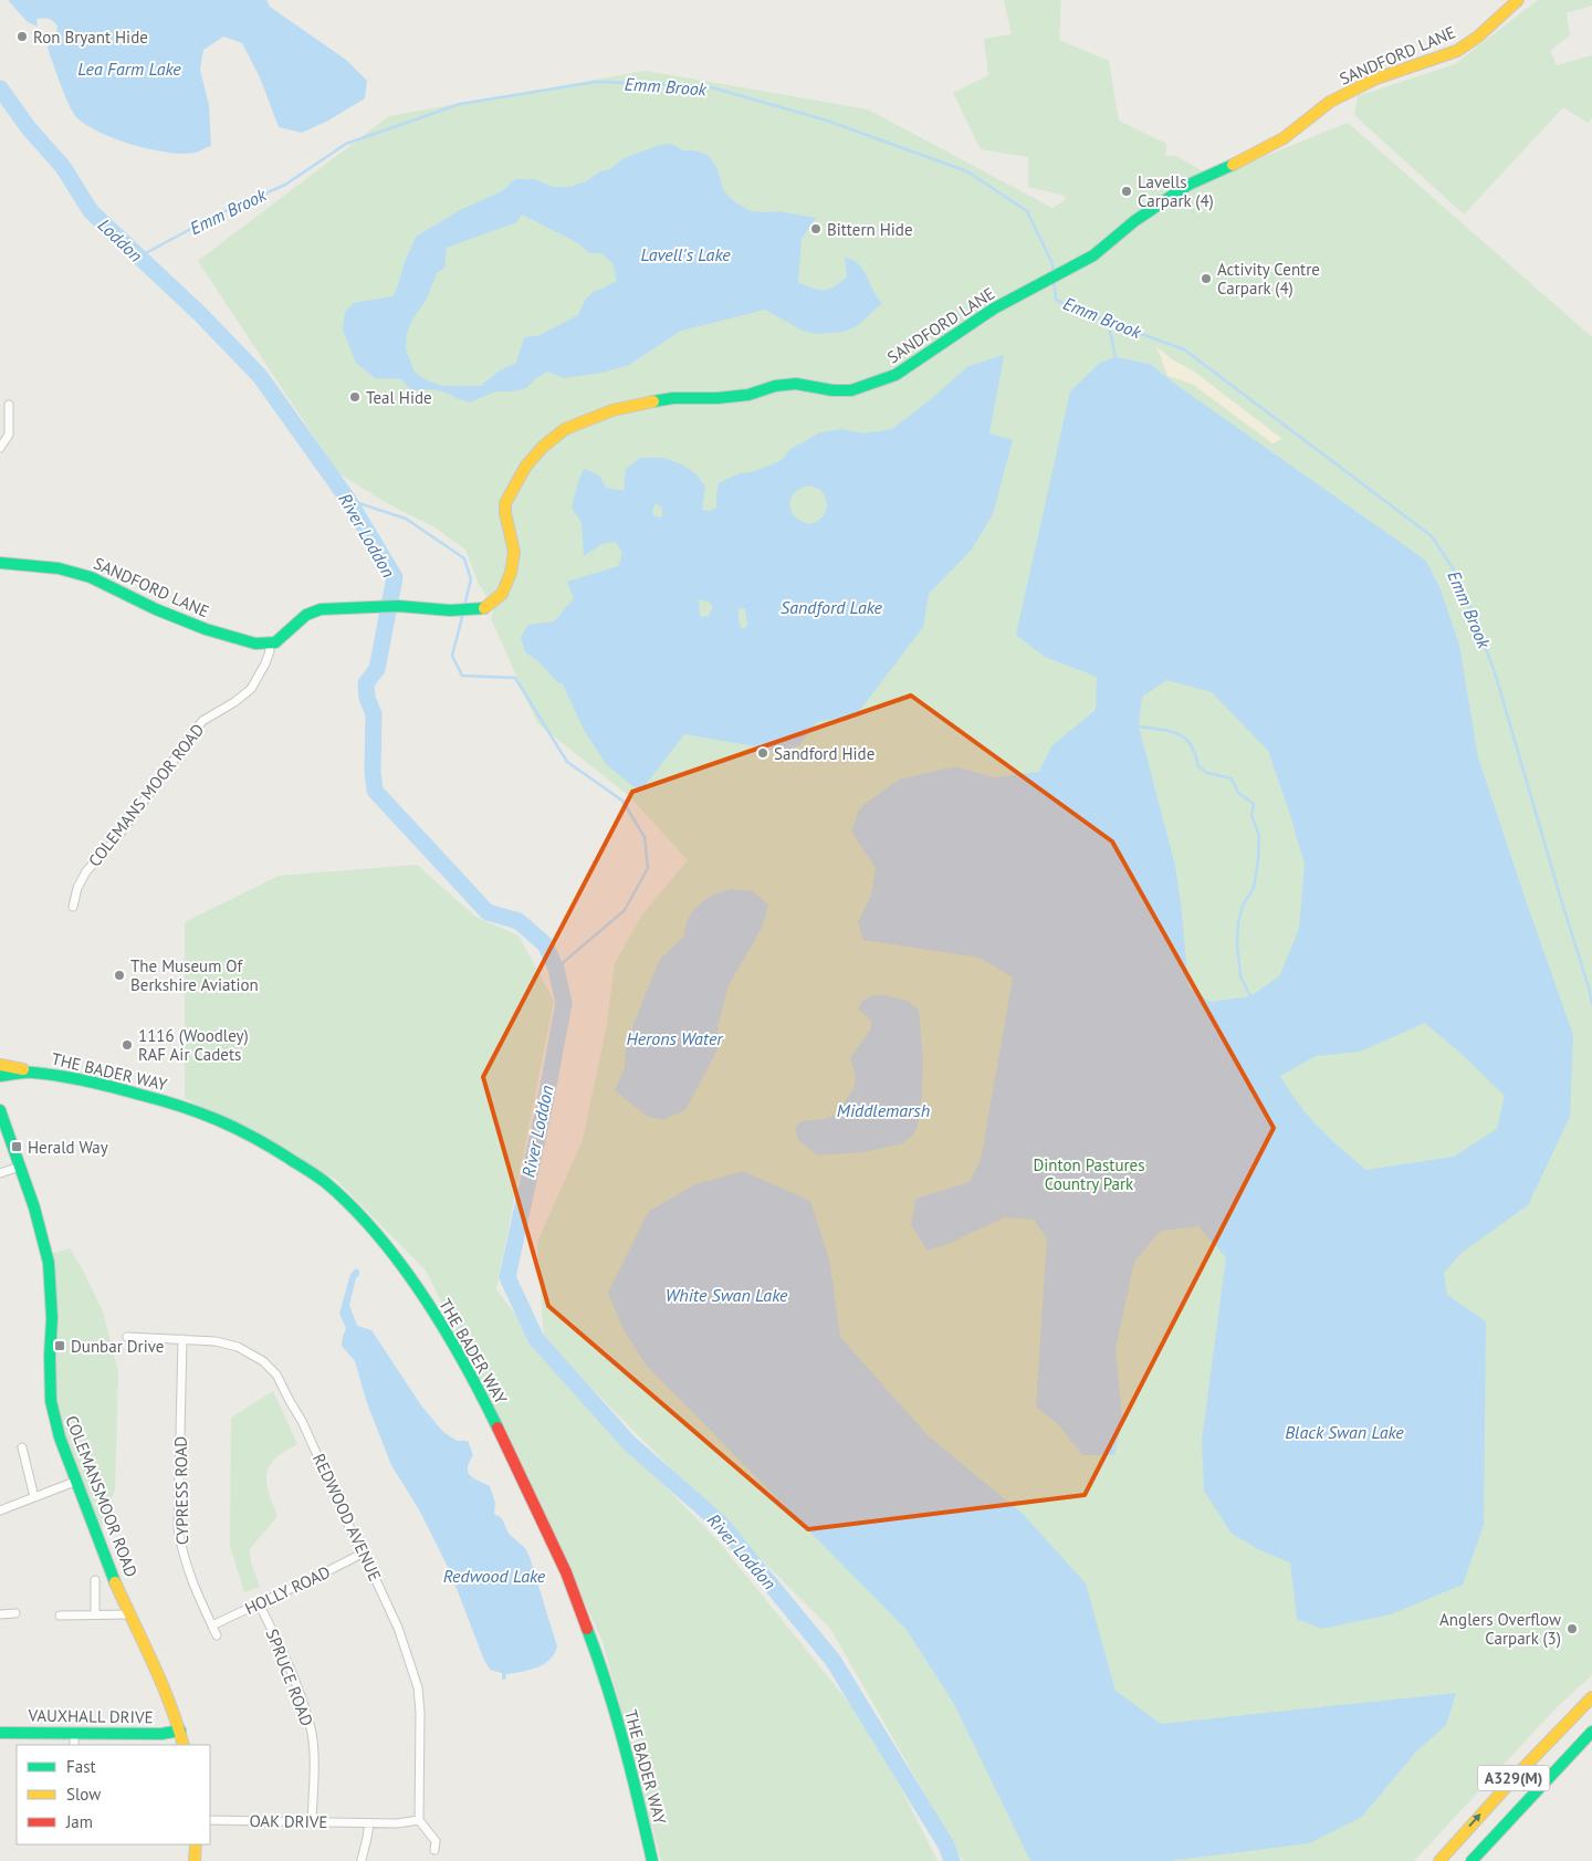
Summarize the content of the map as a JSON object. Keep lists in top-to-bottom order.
{
  "streets": {
    "main road": [
      "SANDFORD LANE",
      "THE BADER WAY",
      "COLEMANSMOOR ROAD",
      "VAUXHALL DRIVE",
      "A329(M)"
    ],
    "street": [
      "COLEMANS MOOR ROAD",
      "CYPRESS ROAD",
      "REDWOOD AVENUE",
      "HOLLY ROAD",
      "SPRUCE ROAD",
      "OAK DRIVE"
    ]
  },
  "crossings": [
    ["SANDFORD LANE", "COLEMANS MOOR ROAD"],
    ["CYPRESS ROAD", "REDWOOD AVENUE"],
    ["CYPRESS ROAD", "HOLLY ROAD"],
    ["COLEMANSMOOR ROAD", "VAUXHALL DRIVE"],
    ["REDWOOD AVENUE", "HOLLY ROAD"],
    ["REDWOOD AVENUE", "OAK DRIVE"],
    ["HOLLY ROAD", "SPRUCE ROAD"],
    ["SPRUCE ROAD", "OAK DRIVE"]
  ],
  "water": [
    "Lea Farm Lake",
    "Emm Brook",
    "Loddon",
    "Lavell's Lake",
    "River Loddon",
    "Sandford Lake",
    "Herons Water",
    "Middlemarsh",
    "White Swan Lake",
    "Black Swan Lake",
    "Redwood Lake"
  ],
  "parks": ["Dinton Pastures Country Park"],
  "places": {
    "other": [
      "Ron Bryant Hide",
      "Lavells Carpark (4)",
      "Bittern Hide",
      "Activity Centre Carpark (4)",
      "Teal Hide",
      "Sandford Hide",
      "The Museum Of Berkshire Aviation",
      "1116 (Woodley) RAF Air Cadets",
      "Anglers Overflow Carpark (3)"
    ],
    "transit": ["Herald Way", "Dunbar Drive"]
  },
  "legend": ["Fast", "Slow", "Jam"]
}
